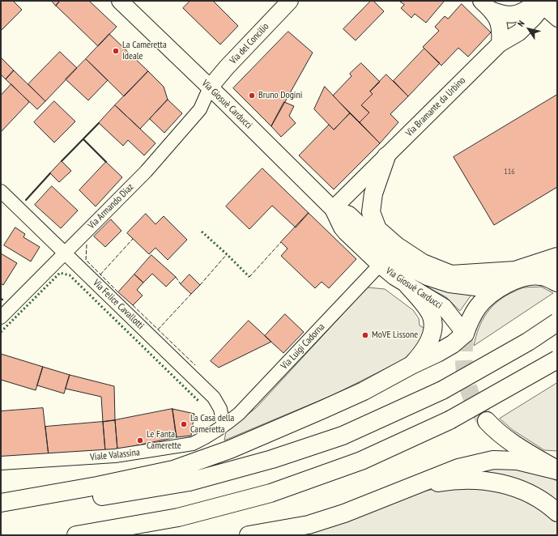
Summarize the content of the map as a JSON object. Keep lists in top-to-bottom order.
{
  "streets": {
    "main road": ["Via Giosuè Carducci"],
    "street": [
      "Via del Concilio",
      "Via Bramante da Urbino",
      "Via Armando Diaz",
      "Via Felice Cavallotti",
      "Via Luigi Cadorna",
      "Viale Valassina"
    ]
  },
  "crossings": [
    ["Via del Concilio", "Via Giosuè Carducci"],
    ["Via del Concilio", "Via Armando Diaz"],
    ["Via Giosuè Carducci", "Via Bramante da Urbino"],
    ["Via Giosuè Carducci", "Via Armando Diaz"],
    ["Via Giosuè Carducci", "Via Luigi Cadorna"],
    ["Via Armando Diaz", "Via Felice Cavallotti"],
    ["Via Felice Cavallotti", "Via Luigi Cadorna"],
    ["Via Felice Cavallotti", "Viale Valassina"],
    ["Via Luigi Cadorna", "Viale Valassina"]
  ],
  "places": [
    "La Cameretta Ideale",
    "Bruno Dogini",
    "MoVE Lissone",
    "La Casa della Cameretta",
    "Le Fanta Camerette"
  ],
  "house_numbers": ["116"],
  "north": "top left"
}
